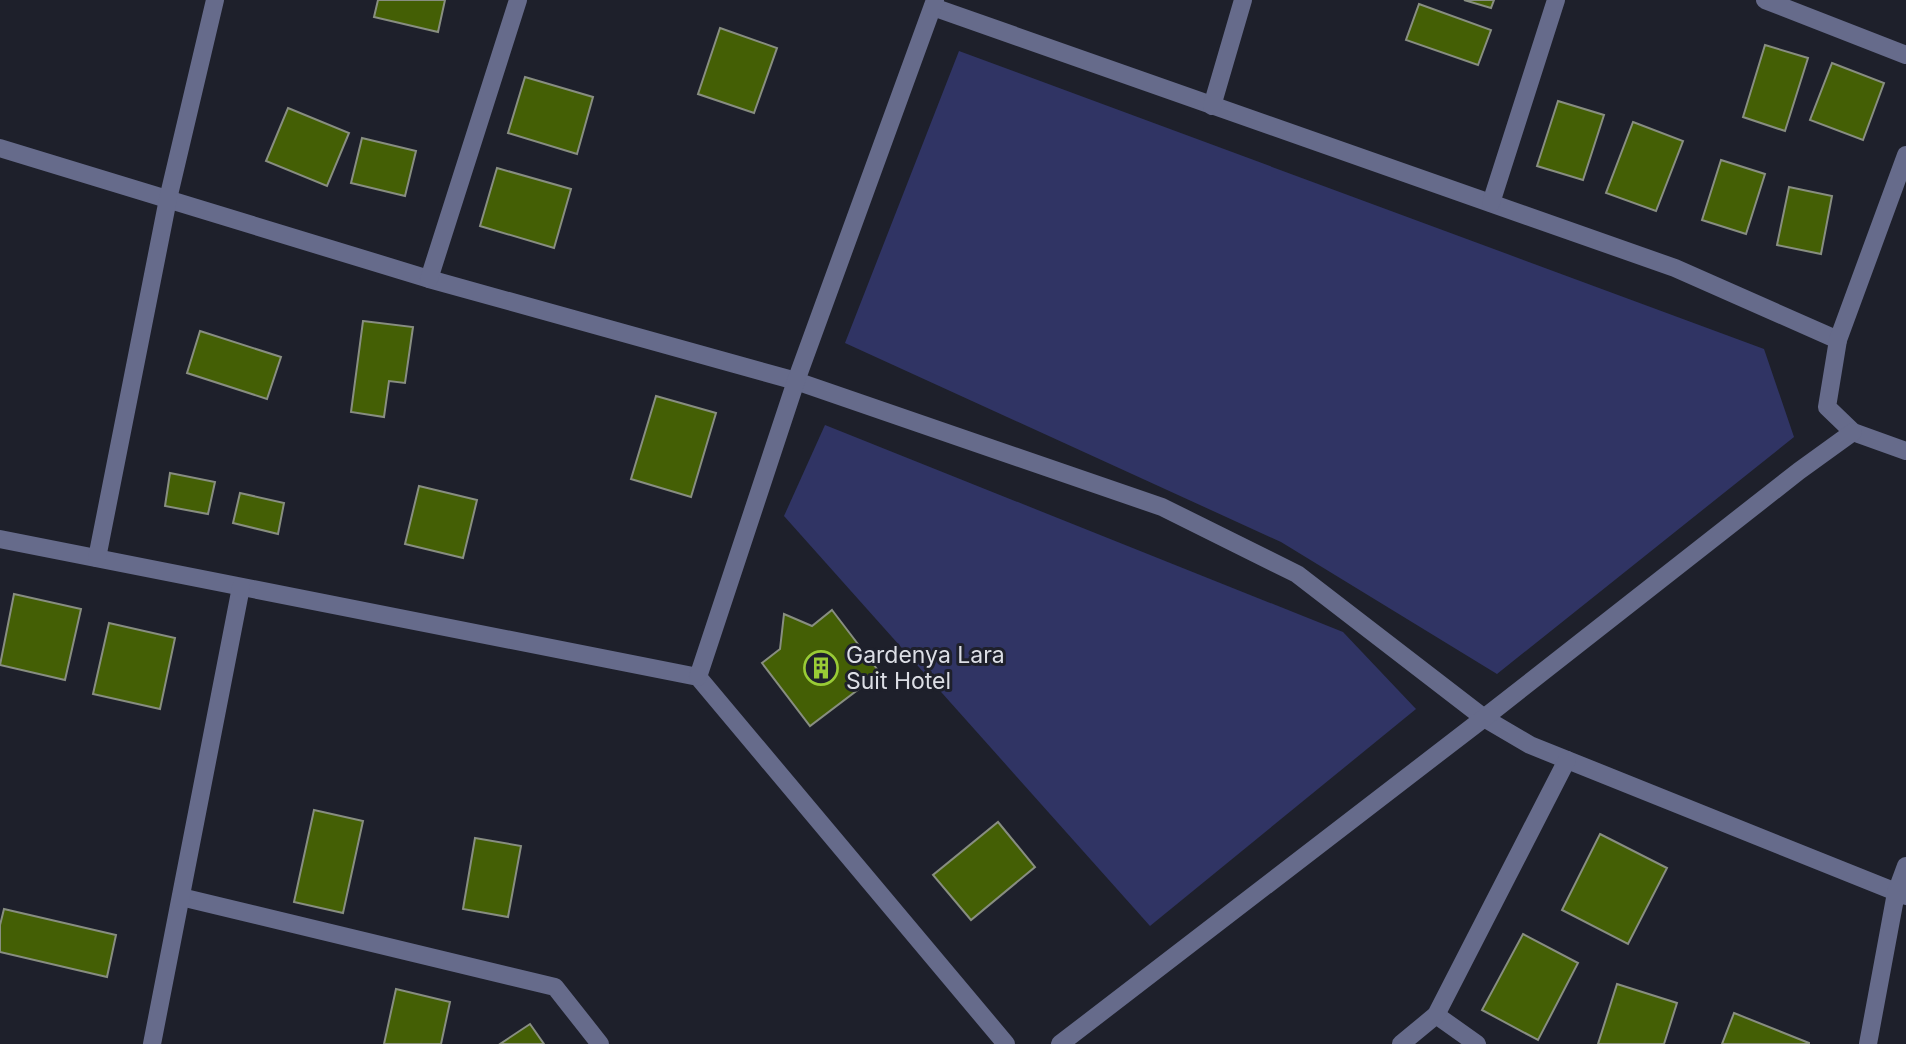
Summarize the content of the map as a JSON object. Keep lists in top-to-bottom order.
{
  "places": {
    "building": ["Gardenya Lara Suit Hotel"]
  }
}
